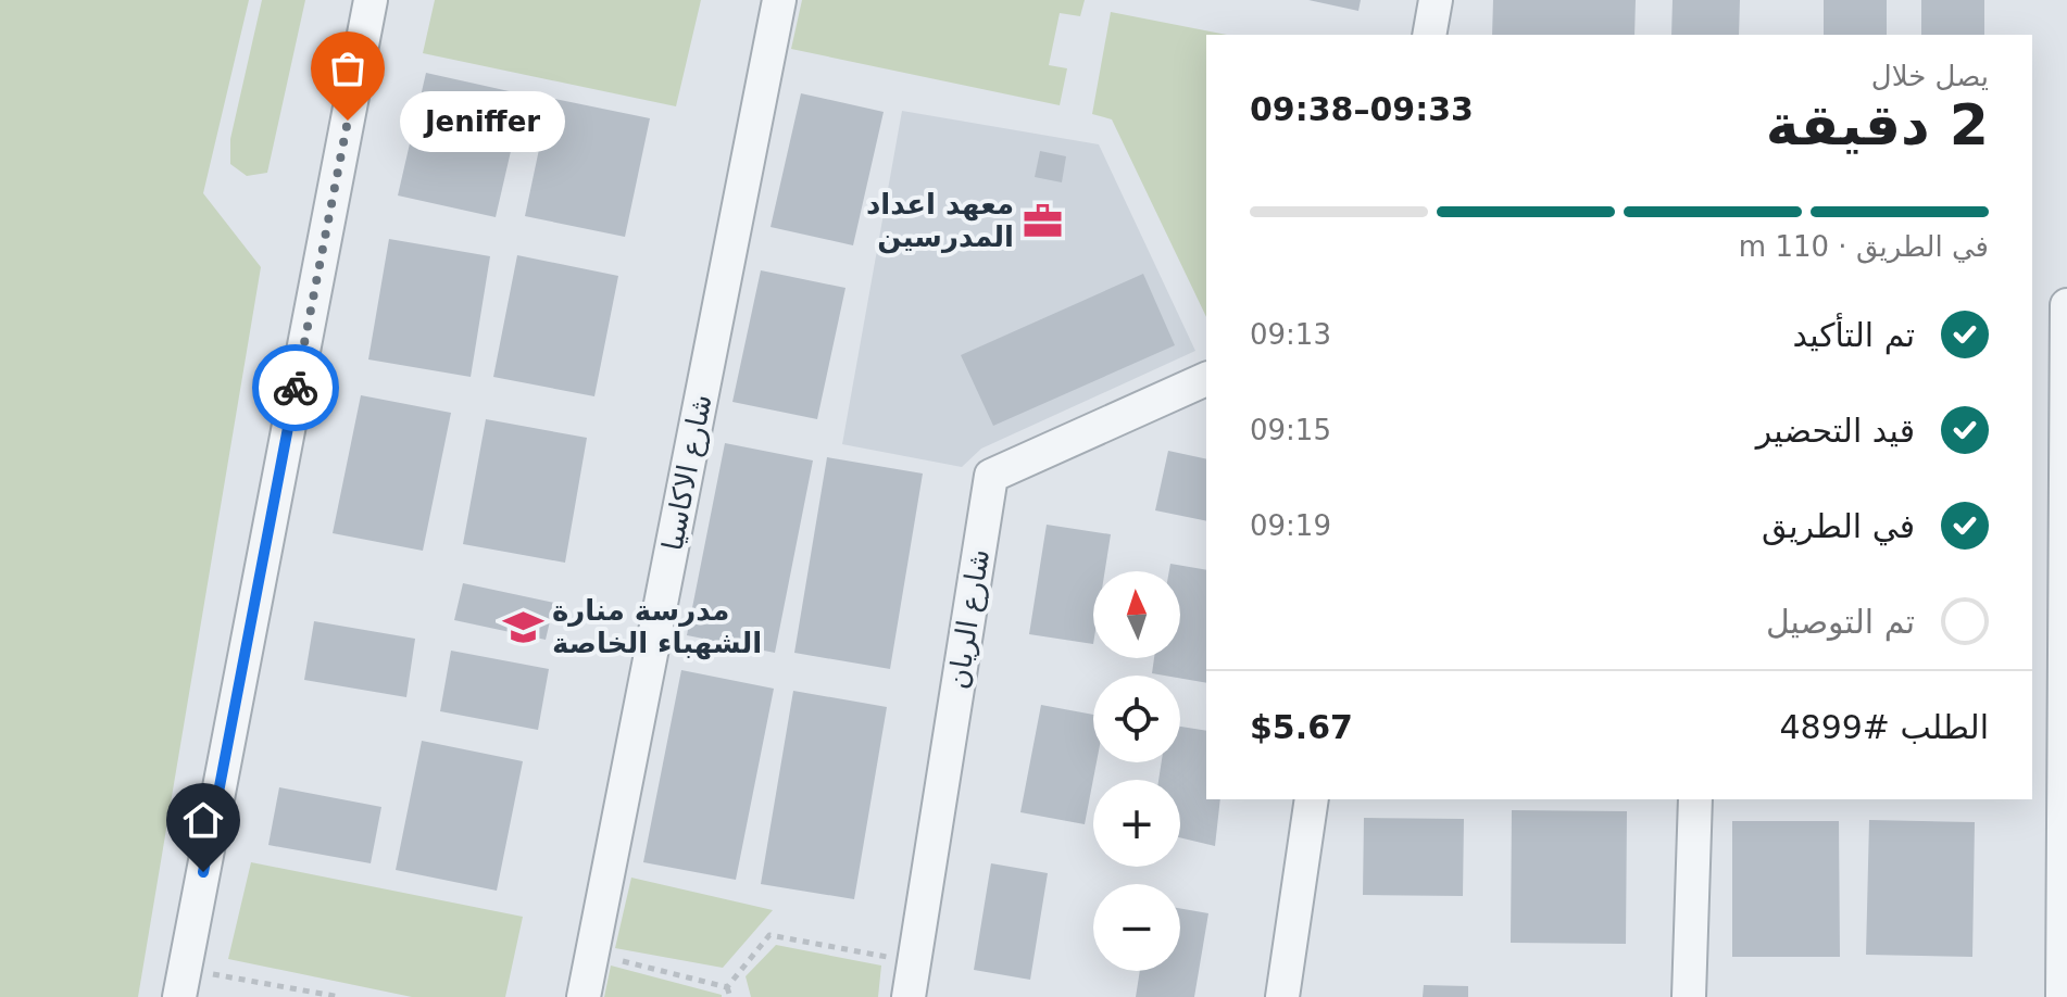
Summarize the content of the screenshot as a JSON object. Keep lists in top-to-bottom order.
{
  "streets": {
    "street": ["شارع الاكاسيا", "شارع الريان"]
  },
  "places": {
    "other": ["Jeniffer"],
    "office": ["معهد اعداد المدرسين"],
    "school or university": ["مدرسة منارة الشهباء الخاصة"]
  },
  "north": "top",
  "page": {
    "heading": ["2 دقيقة", "يصل خلال", "09:33–09:38"],
    "panel": ["الطلب #4899", "$5.67"],
    "bubble": "Jeniffer",
    "bar": "في الطريق · 110 m",
    "list": [
      ["تم التأكيد", "09:13"],
      ["قيد التحضير", "09:15"],
      ["في الطريق", "09:19"],
      "تم التوصيل"
    ],
    "map_buttons": ["+", "−"]
  }
}
